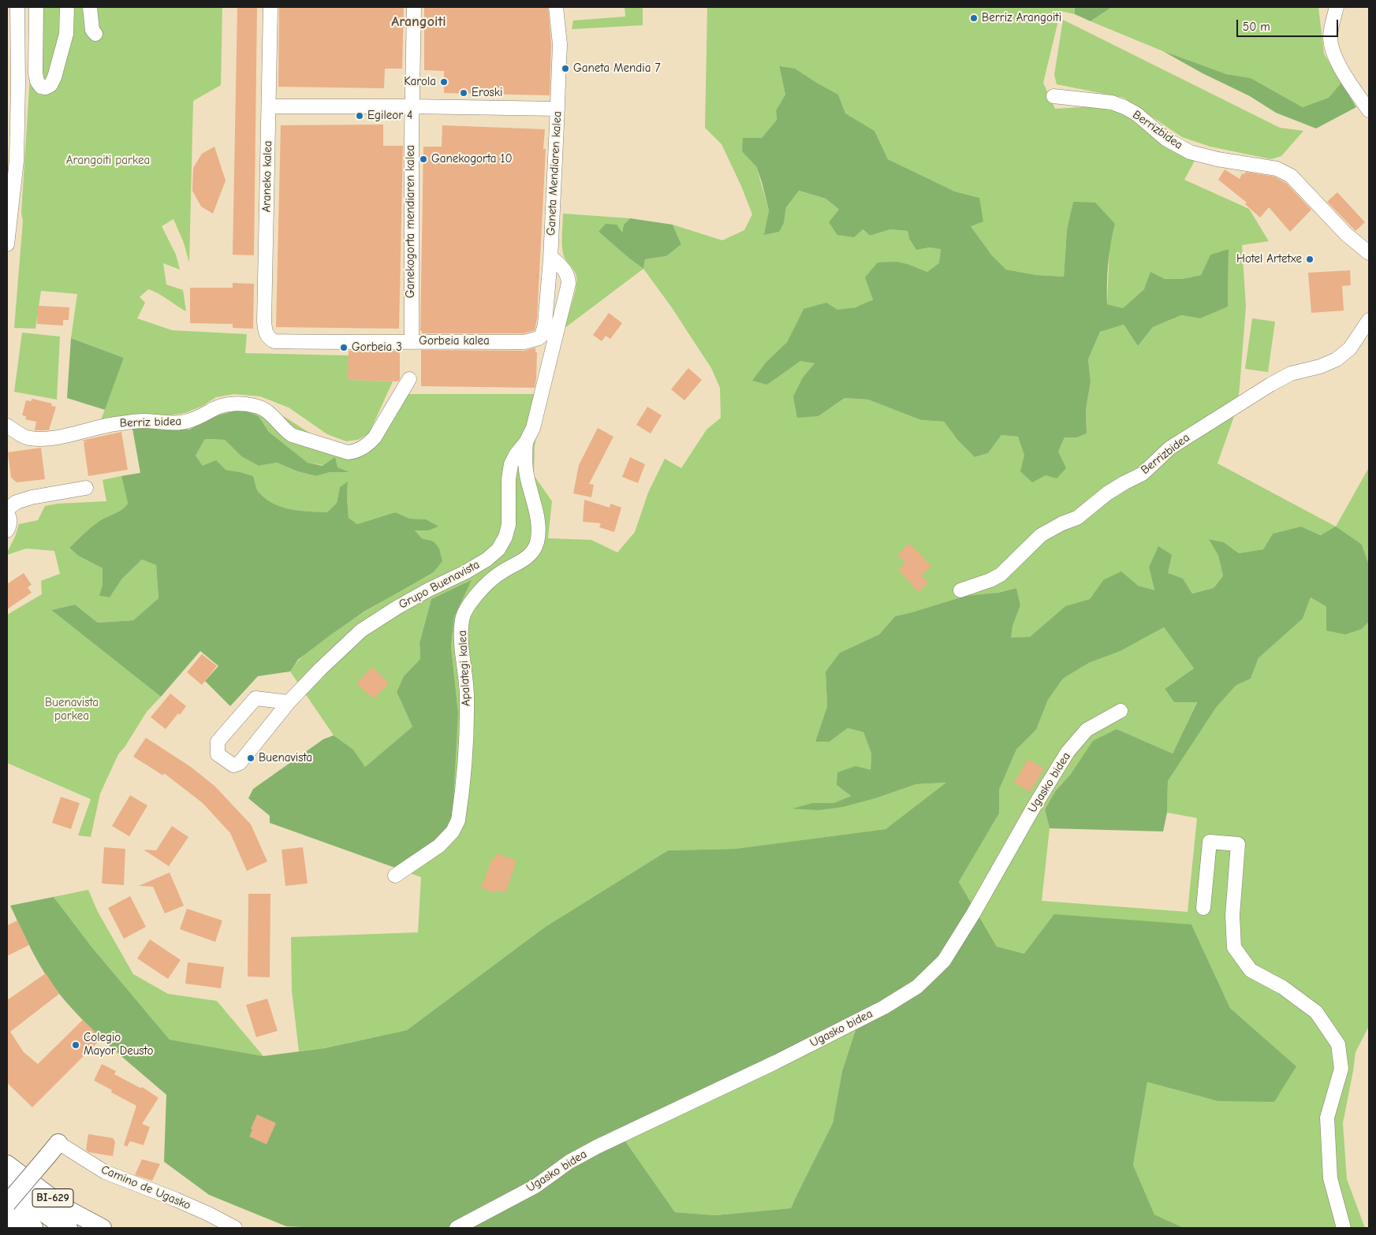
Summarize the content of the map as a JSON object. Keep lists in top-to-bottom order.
{
  "streets": {
    "highway": ["BI-629"],
    "street": [
      "Berrizbidea",
      "Ganeta Mendiaren kalea",
      "Araneko kalea",
      "Ganekogorta mendiaren kalea",
      "Gorbeia kalea",
      "Berriz bidea",
      "Grupo Buenavista",
      "Apalategi kalea",
      "Ugasko bidea",
      "Camino de Ugasko"
    ]
  },
  "crossings": [
    ["Ganeta Mendiaren kalea", "Gorbeia kalea"],
    ["Ganeta Mendiaren kalea", "Grupo Buenavista"],
    ["Araneko kalea", "Gorbeia kalea"],
    ["Ganekogorta mendiaren kalea", "Gorbeia kalea"],
    ["Grupo Buenavista", "Apalategi kalea"]
  ],
  "districts": ["Arangoiti"],
  "parks": ["Arangoiti parkea", "Buenavista parkea"],
  "places": [
    "Berriz Arangoiti",
    "Ganeta Mendia 7",
    "Karola",
    "Eroski",
    "Egileor 4",
    "Ganekogorta 10",
    "Hotel Artetxe",
    "Gorbeia 3",
    "Buenavista",
    "Colegio Mayor Deusto"
  ],
  "scale_bar": "50 m"
}
